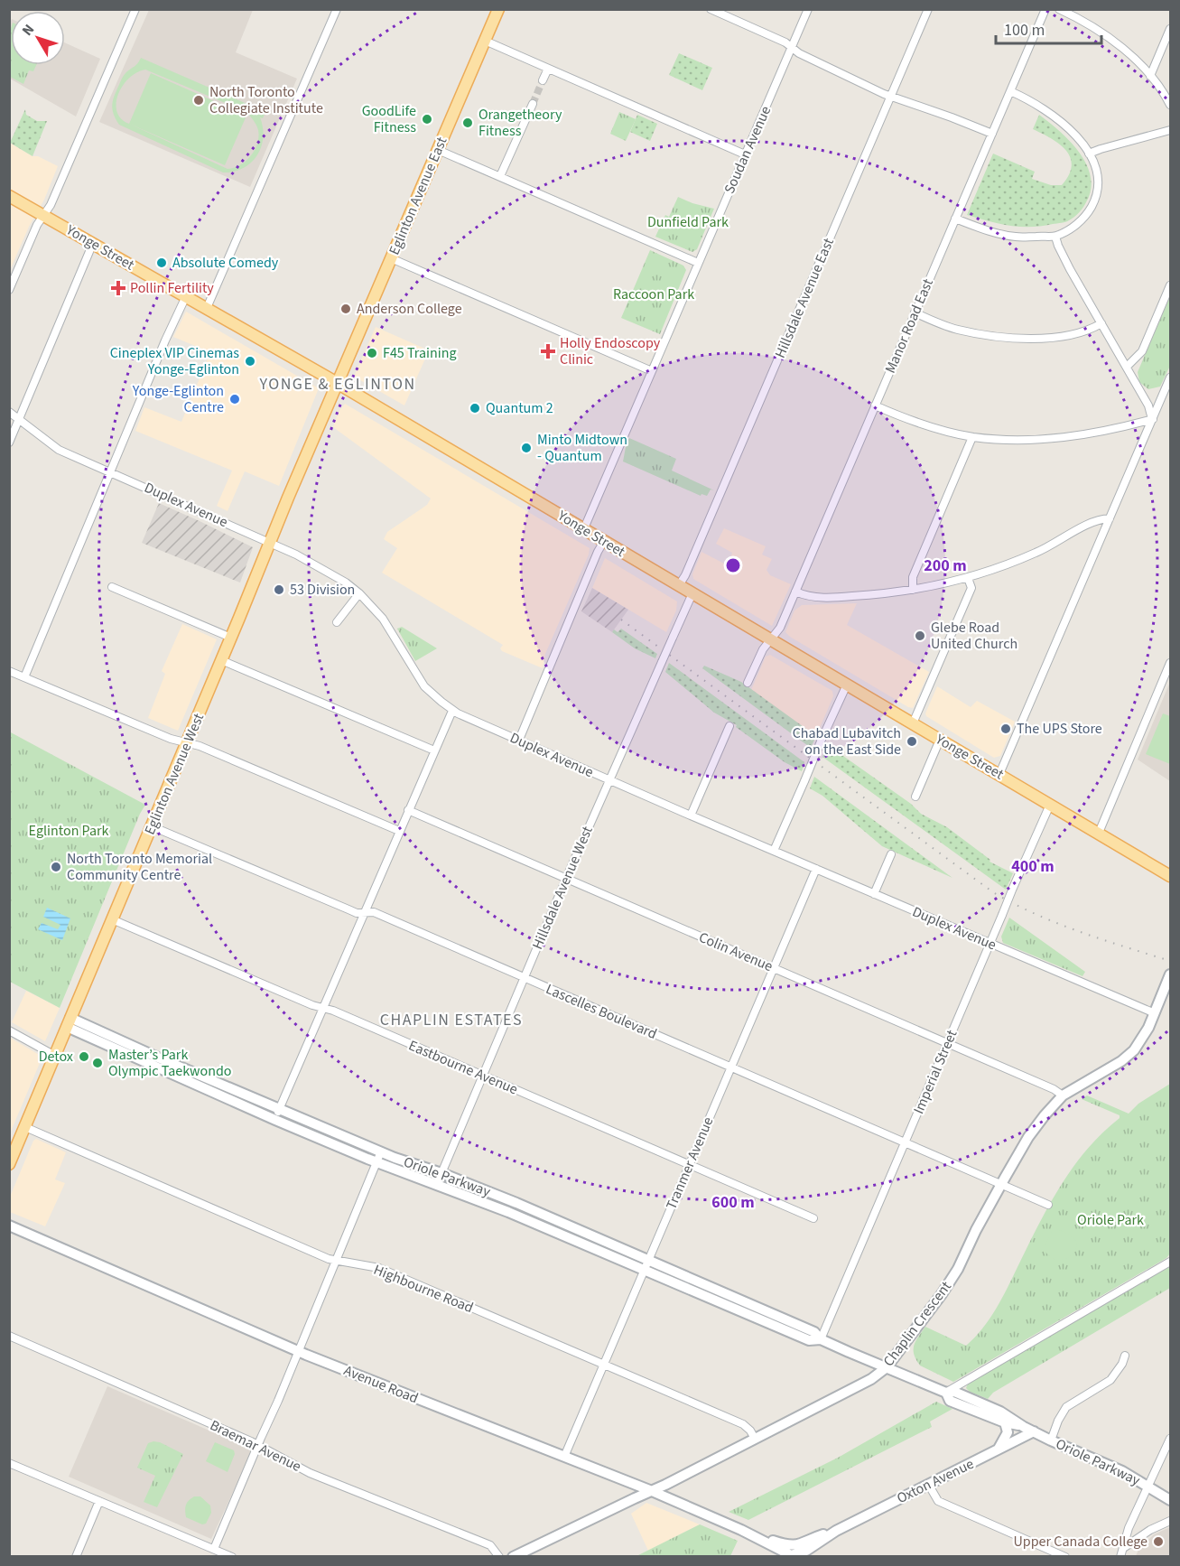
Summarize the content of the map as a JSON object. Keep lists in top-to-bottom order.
{
  "streets": {
    "main road": ["Eglinton Avenue East", "Yonge Street", "Eglinton Avenue West"],
    "street": [
      "Soudan Avenue",
      "Hillsdale Avenue East",
      "Manor Road East",
      "Duplex Avenue",
      "Hillsdale Avenue West",
      "Colin Avenue",
      "Lascelles Boulevard",
      "Eastbourne Avenue",
      "Imperial Street",
      "Tranmer Avenue",
      "Oriole Parkway",
      "Highbourne Road",
      "Chaplin Crescent",
      "Avenue Road",
      "Braemar Avenue",
      "Oxton Avenue"
    ]
  },
  "crossings": [
    ["Soudan Avenue", "Yonge Street"],
    ["Eglinton Avenue East", "Yonge Street"],
    ["Eglinton Avenue East", "Eglinton Avenue West"],
    ["Yonge Street", "Hillsdale Avenue East"],
    ["Yonge Street", "Manor Road East"],
    ["Yonge Street", "Eglinton Avenue West"],
    ["Yonge Street", "Hillsdale Avenue West"],
    ["Yonge Street", "Imperial Street"],
    ["Duplex Avenue", "Eglinton Avenue West"],
    ["Duplex Avenue", "Hillsdale Avenue West"],
    ["Duplex Avenue", "Imperial Street"],
    ["Duplex Avenue", "Tranmer Avenue"],
    ["Duplex Avenue", "Chaplin Crescent"],
    ["Eglinton Avenue West", "Lascelles Boulevard"],
    ["Eglinton Avenue West", "Eastbourne Avenue"],
    ["Eglinton Avenue West", "Oriole Parkway"],
    ["Eglinton Avenue West", "Highbourne Road"],
    ["Hillsdale Avenue West", "Colin Avenue"],
    ["Hillsdale Avenue West", "Lascelles Boulevard"],
    ["Hillsdale Avenue West", "Eastbourne Avenue"],
    ["Hillsdale Avenue West", "Oriole Parkway"],
    ["Colin Avenue", "Imperial Street"],
    ["Colin Avenue", "Tranmer Avenue"],
    ["Colin Avenue", "Chaplin Crescent"],
    ["Lascelles Boulevard", "Imperial Street"],
    ["Lascelles Boulevard", "Tranmer Avenue"],
    ["Lascelles Boulevard", "Chaplin Crescent"],
    ["Eastbourne Avenue", "Tranmer Avenue"],
    ["Imperial Street", "Oriole Parkway"],
    ["Tranmer Avenue", "Oriole Parkway"],
    ["Tranmer Avenue", "Highbourne Road"],
    ["Tranmer Avenue", "Avenue Road"],
    ["Oriole Parkway", "Chaplin Crescent"],
    ["Oriole Parkway", "Oxton Avenue"],
    ["Highbourne Road", "Chaplin Crescent"],
    ["Chaplin Crescent", "Avenue Road"],
    ["Avenue Road", "Oxton Avenue"]
  ],
  "districts": ["YONGE & EGLINTON", "CHAPLIN ESTATES"],
  "parks": [
    "Dunfield Park",
    "Raccoon Park",
    "Eglinton Park",
    "Oriole Park"
  ],
  "places": {
    "other": [
      "North Toronto Collegiate Institute",
      "GoodLife Fitness",
      "Orangetheory Fitness",
      "Absolute Comedy",
      "Anderson College",
      "F45 Training",
      "Cineplex VIP Cinemas Yonge-Eglinton",
      "Yonge-Eglinton Centre",
      "Quantum 2",
      "Minto Midtown - Quantum",
      "53 Division",
      "Glebe Road United Church",
      "The UPS Store",
      "Chabad Lubavitch on the East Side",
      "North Toronto Memorial Community Centre",
      "Detox",
      "Master’s Park Olympic Taekwondo",
      "Upper Canada College"
    ],
    "health": ["Pollin Fertility", "Holly Endoscopy Clinic"]
  },
  "scale_bar": "100 m",
  "north": "top left",
  "rings": ["200 m", "400 m", "600 m"]
}
